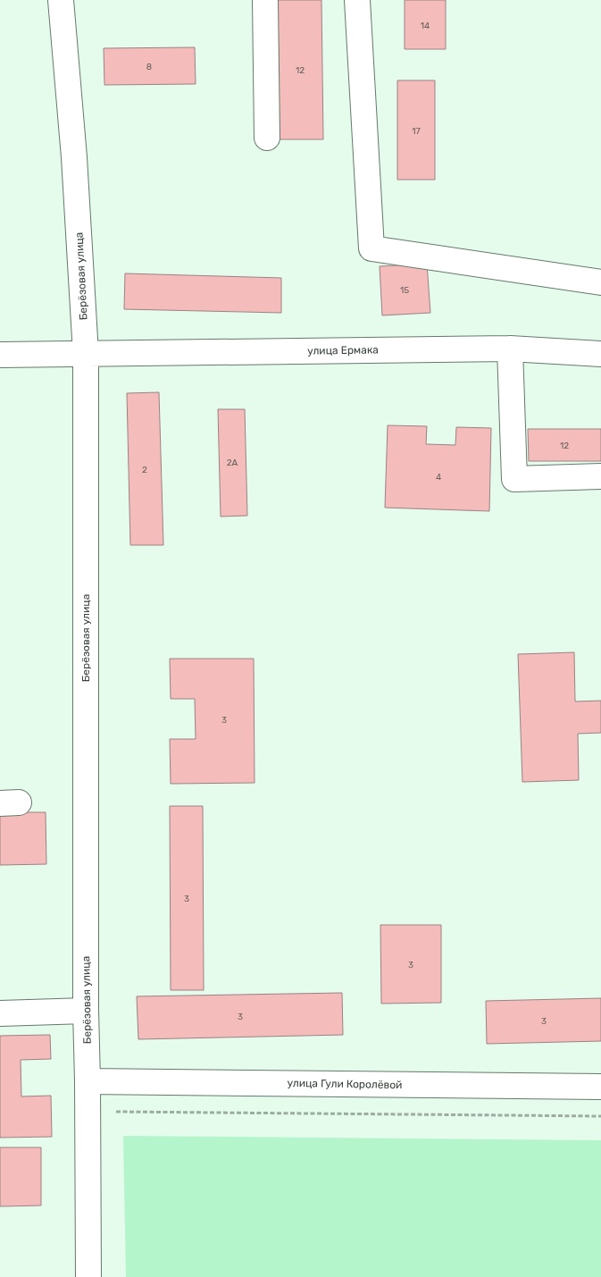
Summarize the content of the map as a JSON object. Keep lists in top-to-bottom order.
{
  "streets": {
    "street": ["Берёзовая улица", "улица Ермака", "улица Гули Королёвой"]
  },
  "crossings": [
    ["Берёзовая улица", "улица Ермака"],
    ["Берёзовая улица", "улица Гули Королёвой"]
  ],
  "house_numbers": [
    "14",
    "8",
    "12",
    "17",
    "15",
    "12",
    "2А",
    "2",
    "4",
    "3",
    "3",
    "3",
    "3",
    "3"
  ]
}
